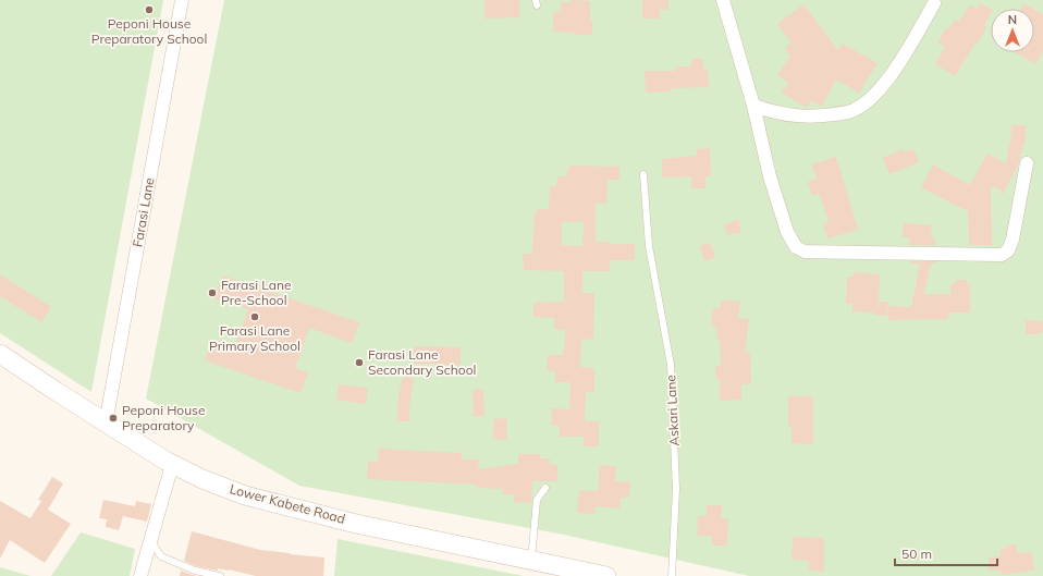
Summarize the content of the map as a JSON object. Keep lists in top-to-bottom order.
{
  "streets": {
    "main road": ["Lower Kabete Road"],
    "street": ["Farasi Lane"],
    "lane": ["Askari Lane"]
  },
  "crossings": [
    ["Farasi Lane", "Lower Kabete Road"]
  ],
  "places": [
    "Peponi House Preparatory School",
    "Farasi Lane Pre-School",
    "Farasi Lane Primary School",
    "Farasi Lane Secondary School",
    "Peponi House Preparatory"
  ],
  "scale_bar": "50 m",
  "north": "top"
}
